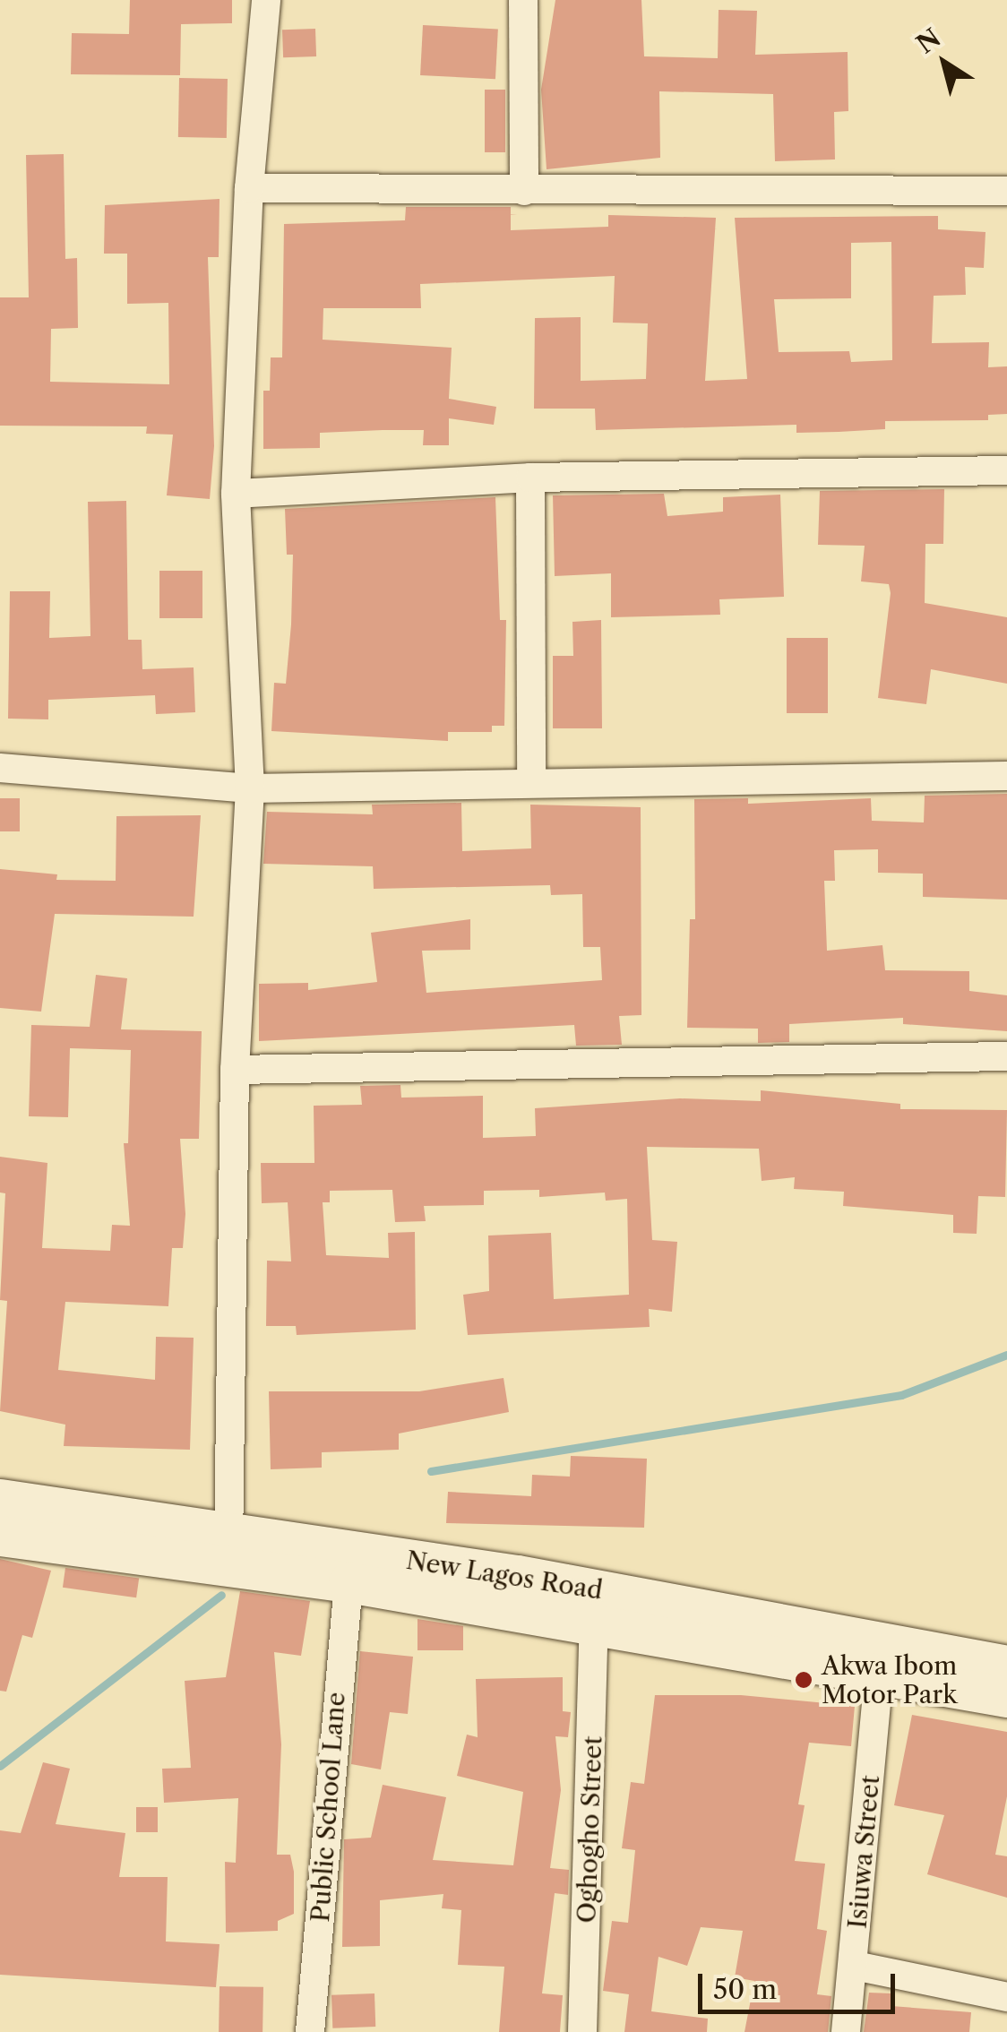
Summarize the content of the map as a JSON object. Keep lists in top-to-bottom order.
{
  "streets": {
    "main road": ["New Lagos Road"],
    "street": ["Public School Lane", "Oghogho Street", "Isiuwa Street"]
  },
  "crossings": [
    ["New Lagos Road", "Public School Lane"],
    ["New Lagos Road", "Oghogho Street"],
    ["New Lagos Road", "Isiuwa Street"]
  ],
  "places": ["Akwa Ibom Motor Park"],
  "scale_bar": "50 m",
  "north": "top left"
}
